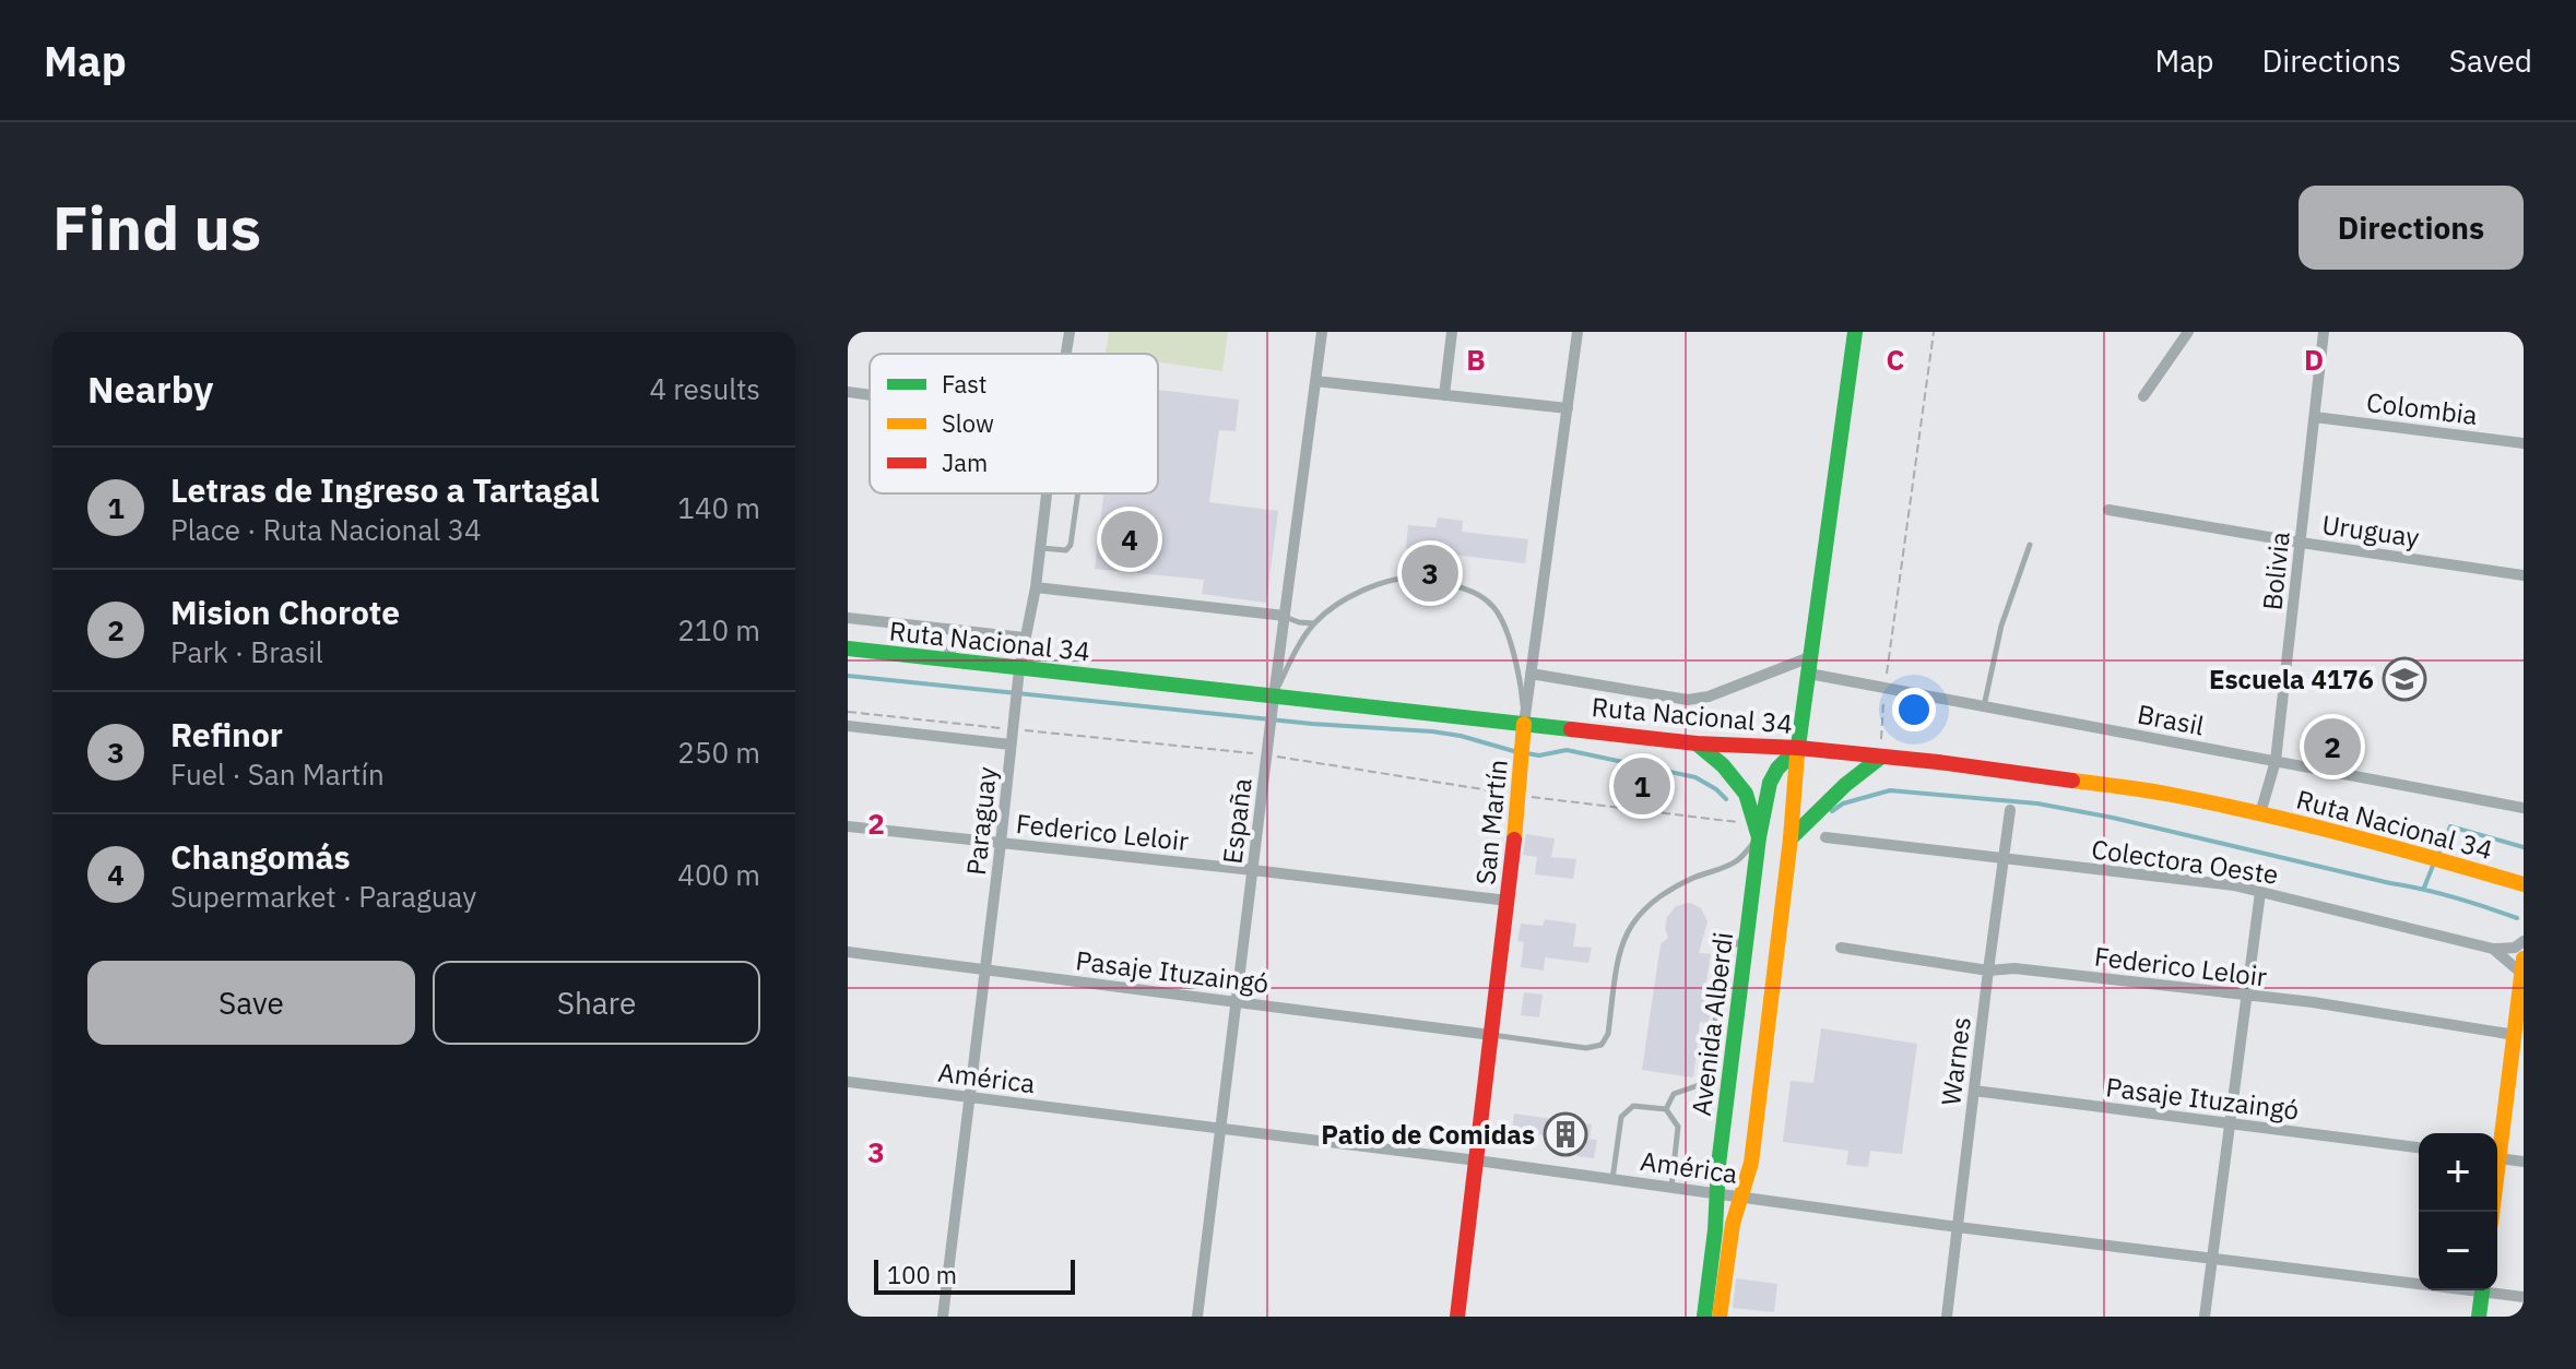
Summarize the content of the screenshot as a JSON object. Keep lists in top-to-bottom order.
{
  "streets": {
    "main road": ["Ruta Nacional 34", "San Martín", "Avenida Alberdi"],
    "street": [
      "Colombia",
      "Uruguay",
      "Bolivia",
      "Brasil",
      "Paraguay",
      "España",
      "Federico Leloir",
      "Colectora Oeste",
      "Pasaje Ituzaingó",
      "Warnes",
      "América"
    ]
  },
  "crossings": [
    ["Colombia", "Bolivia"],
    ["Uruguay", "Bolivia"],
    ["Bolivia", "Ruta Nacional 34"],
    ["Bolivia", "Brasil"],
    ["Ruta Nacional 34", "Paraguay"],
    ["Ruta Nacional 34", "España"],
    ["Ruta Nacional 34", "San Martín"],
    ["Ruta Nacional 34", "Avenida Alberdi"],
    ["Paraguay", "Federico Leloir"],
    ["Paraguay", "Pasaje Ituzaingó"],
    ["Paraguay", "América"],
    ["España", "Federico Leloir"],
    ["España", "Pasaje Ituzaingó"],
    ["España", "América"],
    ["San Martín", "Federico Leloir"],
    ["San Martín", "Pasaje Ituzaingó"],
    ["San Martín", "América"],
    ["Federico Leloir", "Warnes"],
    ["Colectora Oeste", "Warnes"],
    ["Pasaje Ituzaingó", "Warnes"],
    ["Avenida Alberdi", "América"],
    ["Warnes", "América"]
  ],
  "places": {
    "school or university": ["Escuela 4176"],
    "building": ["Patio de Comidas"]
  },
  "legend": ["Fast", "Slow", "Jam"],
  "scale_bar": "100 m",
  "page": {
    "header": "Map",
    "nav": ["Map", "Directions", "Saved"],
    "buttons": [
      "Directions",
      ["Save", "Share"]
    ],
    "title": "Find us",
    "heading": ["Nearby", "4 results"],
    "list": [
      {
        "mark": "1",
        "name": "Letras de Ingreso a Tartagal",
        "note": "Place · Ruta Nacional 34",
        "value": "140 m"
      },
      {
        "mark": "2",
        "name": "Mision Chorote",
        "note": "Park · Brasil",
        "value": "210 m"
      },
      {
        "mark": "3",
        "name": "Refinor",
        "note": "Fuel · San Martín",
        "value": "250 m"
      },
      {
        "mark": "4",
        "name": "Changomás",
        "note": "Supermarket · Paraguay",
        "value": "400 m"
      }
    ],
    "pins": [
      "4",
      "3",
      "2",
      "1"
    ],
    "map_buttons": ["+", "−"],
    "scale": "100 m"
  },
  "grid": {
    "columns": ["B", "C", "D"],
    "rows": ["2", "3"]
  }
}
